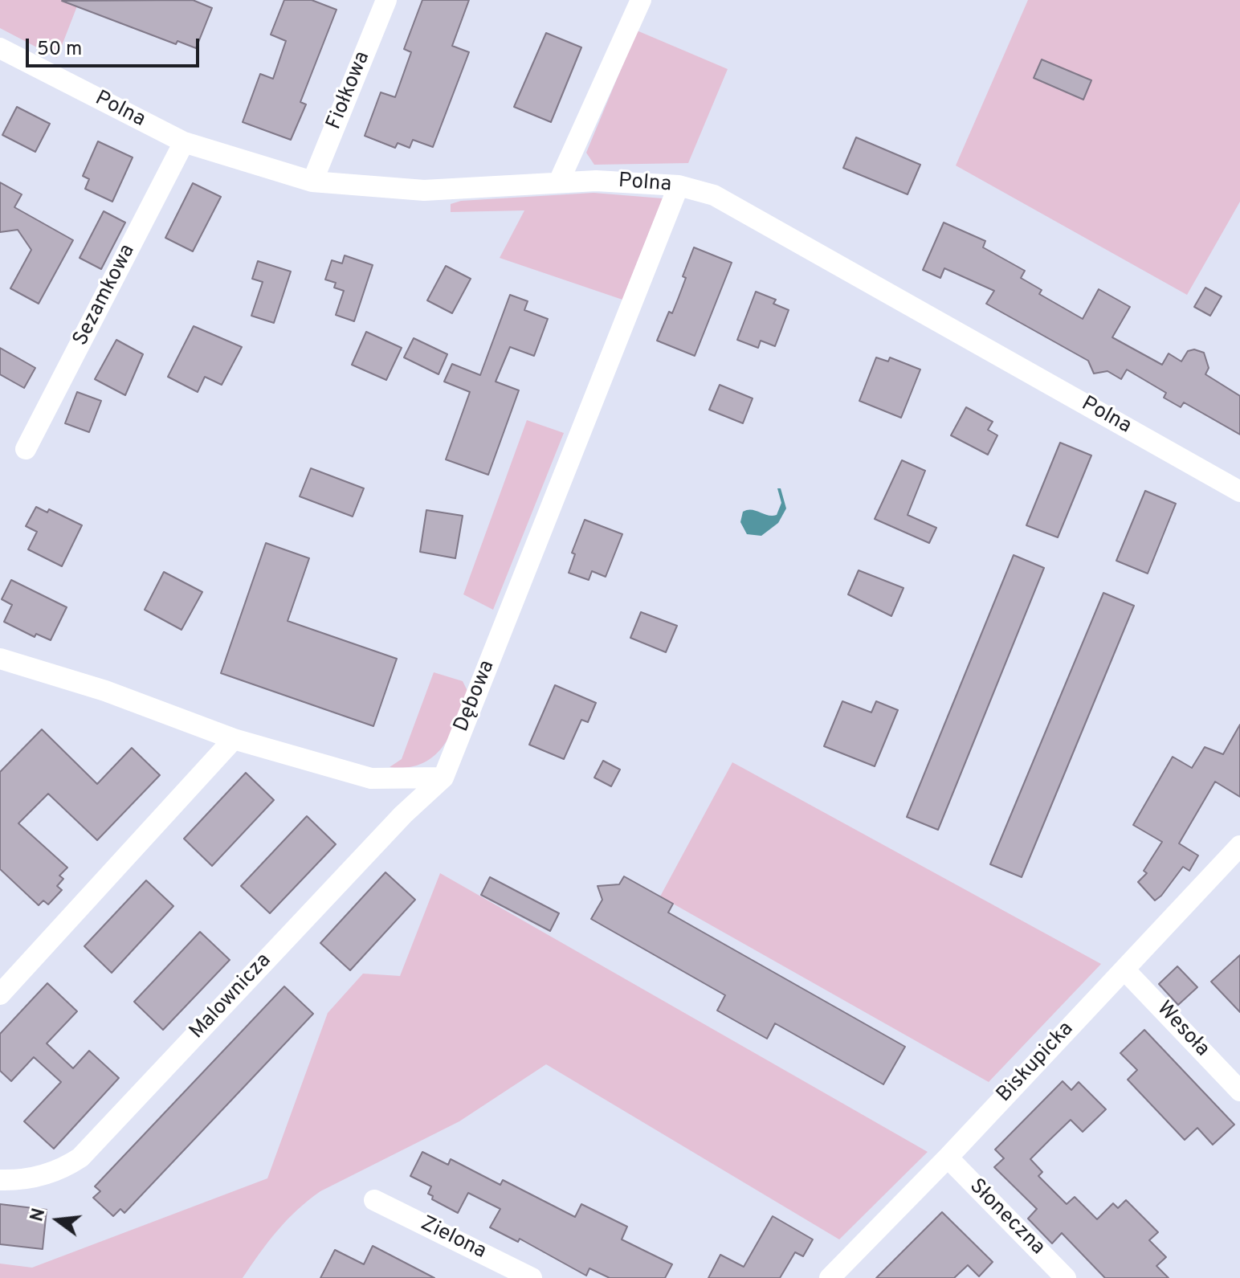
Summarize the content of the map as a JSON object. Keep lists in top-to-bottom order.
{
  "streets": {
    "street": [
      "Fiołkowa",
      "Polna",
      "Sezamkowa",
      "Dębowa",
      "Malownicza",
      "Wesoła",
      "Biskupicka",
      "Słoneczna",
      "Zielona"
    ]
  },
  "crossings": [
    ["Fiołkowa", "Polna"],
    ["Polna", "Sezamkowa"],
    ["Polna", "Dębowa"],
    ["Dębowa", "Malownicza"],
    ["Wesoła", "Biskupicka"],
    ["Biskupicka", "Słoneczna"]
  ],
  "scale_bar": "50 m",
  "north": "left"
}
